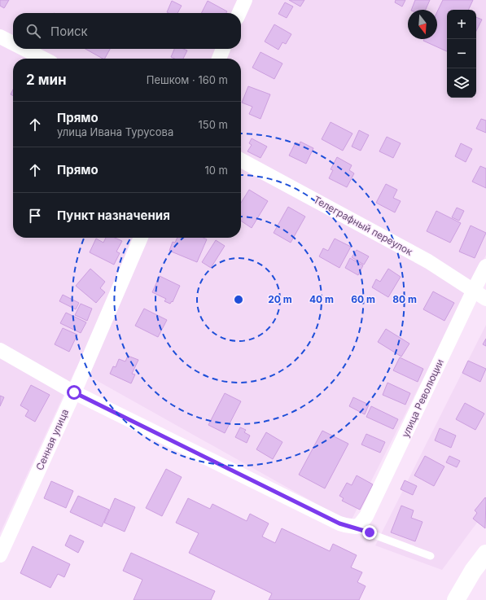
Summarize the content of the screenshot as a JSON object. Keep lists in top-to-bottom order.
{
  "streets": {
    "street": ["Телеграфный переулок", "улица Революции", "Сенная улица"]
  },
  "crossings": [
    ["Телеграфный переулок", "улица Революции"]
  ],
  "north": "bottom",
  "page": {
    "map_buttons": ["+", "−"],
    "search": "Поиск",
    "heading": ["2 мин", "Пешком · 160 m"],
    "list": [
      ["Прямо", "улица Ивана Турусова", "150 m"],
      ["Прямо", "10 m"],
      "Пункт назначения"
    ]
  },
  "rings": [
    "20 m",
    "40 m",
    "60 m",
    "80 m"
  ]
}
